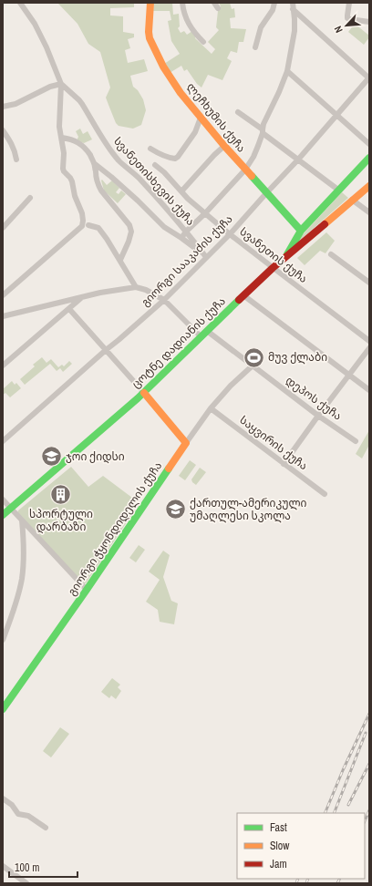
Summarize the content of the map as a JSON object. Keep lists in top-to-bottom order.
{
  "streets": {
    "street": [
      "ლეჩხუმის ქუჩა",
      "სვანეთისხევის ქუჩა",
      "სვანეთის ქუჩა",
      "გიორგი სააკაძის ქუჩა",
      "ცოტნე დადიანის ქუჩა",
      "დეპოს ქუჩა",
      "საყვირის ქუჩა",
      "გიორგი ჭყონდიდელის ქუჩა"
    ]
  },
  "crossings": [
    ["ლეჩხუმის ქუჩა", "გიორგი სააკაძის ქუჩა"],
    ["სვანეთისხევის ქუჩა", "გიორგი სააკაძის ქუჩა"],
    ["სვანეთის ქუჩა", "გიორგი სააკაძის ქუჩა"],
    ["სვანეთის ქუჩა", "ცოტნე დადიანის ქუჩა"],
    ["ცოტნე დადიანის ქუჩა", "დეპოს ქუჩა"],
    ["დეპოს ქუჩა", "გიორგი ჭყონდიდელის ქუჩა"],
    ["საყვირის ქუჩა", "გიორგი ჭყონდიდელის ქუჩა"]
  ],
  "places": {
    "sports": ["მუვ ქლაბი"],
    "school or university": ["ჯოი ქიდსი", "ქართულ-ამერიკული უმაღლესი სკოლა"],
    "building": ["სპორტული დარბაზი"]
  },
  "legend": ["Fast", "Slow", "Jam"],
  "scale_bar": "100 m",
  "north": "bottom left"
}
